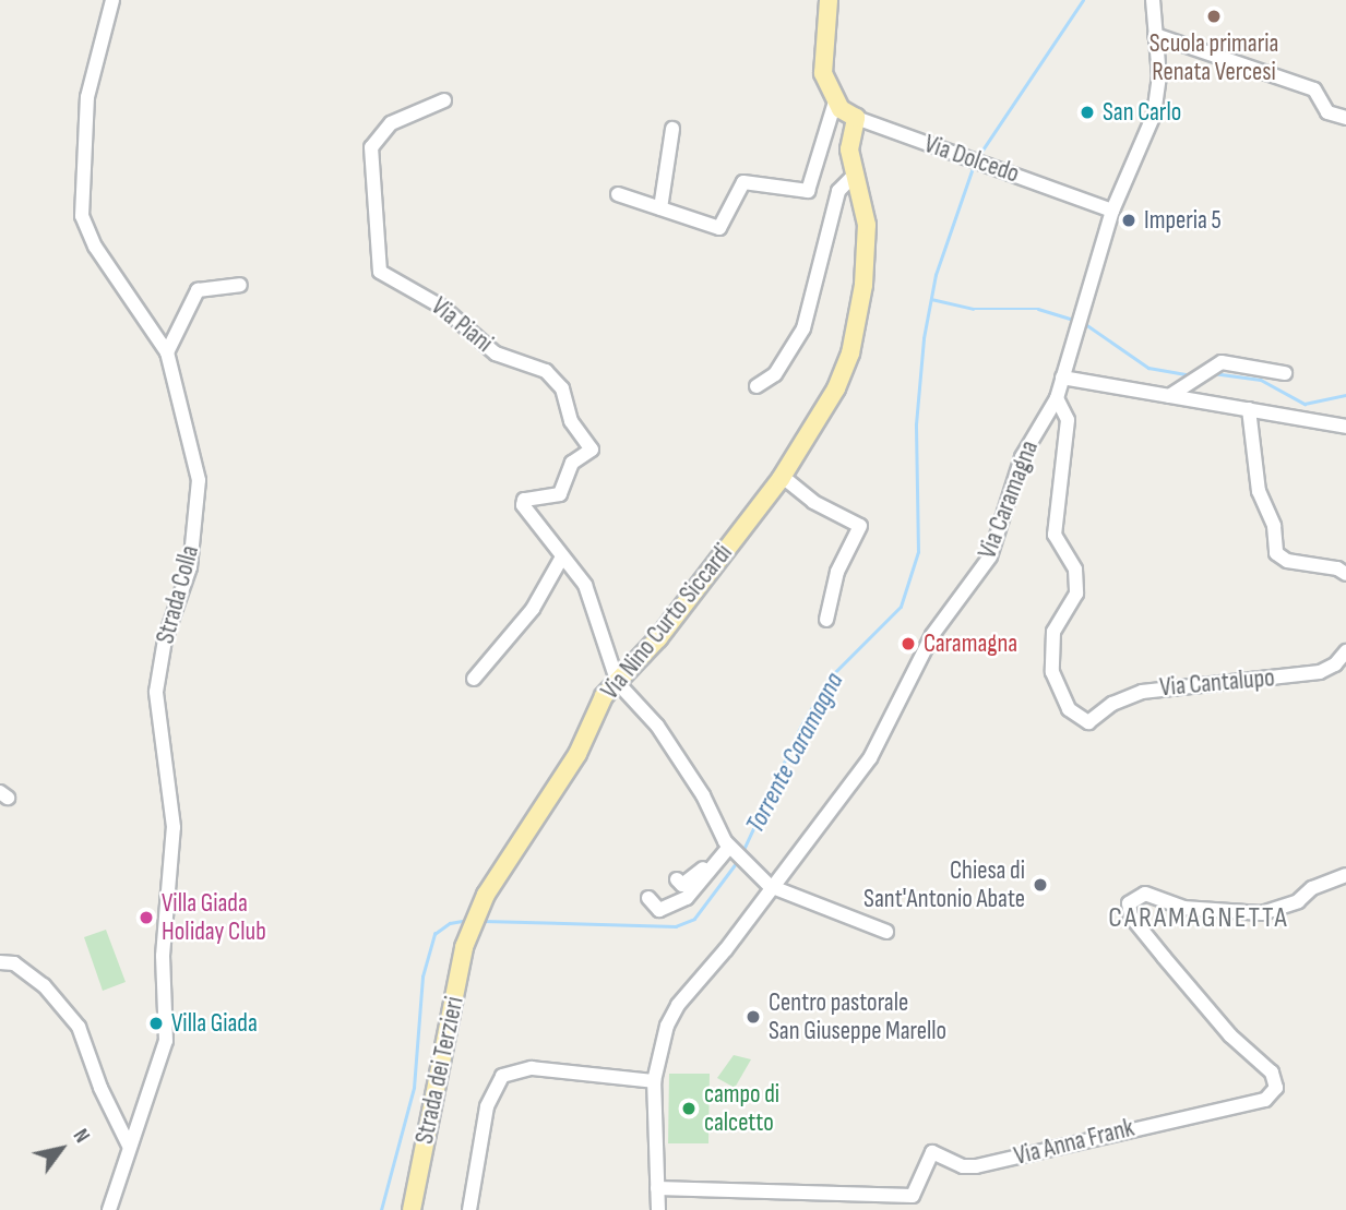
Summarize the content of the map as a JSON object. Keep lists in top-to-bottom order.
{
  "streets": {
    "main road": ["Via Dolcedo", "Via Nino Curto Siccardi", "Strada dei Terzieri"],
    "street": [
      "Via Piani",
      "Via Caramagna",
      "Strada Colla",
      "Via Cantalupo",
      "Via Anna Frank"
    ]
  },
  "crossings": [
    ["Via Dolcedo", "Via Caramagna"],
    ["Via Dolcedo", "Via Nino Curto Siccardi"],
    ["Via Piani", "Via Caramagna"],
    ["Via Piani", "Via Nino Curto Siccardi"],
    ["Via Caramagna", "Via Cantalupo"],
    ["Via Nino Curto Siccardi", "Strada dei Terzieri"]
  ],
  "districts": ["CARAMAGNETTA"],
  "water": ["Torrente Caramagna"],
  "places": [
    "Scuola primaria Renata Vercesi",
    "San Carlo",
    "Imperia 5",
    "Caramagna",
    "Chiesa di Sant'Antonio Abate",
    "Villa Giada Holiday Club",
    "Centro pastorale San Giuseppe Marello",
    "Villa Giada",
    "campo di calcetto"
  ],
  "north": "top right"
}
